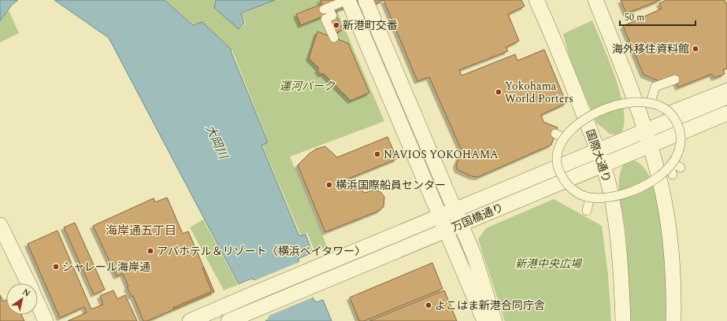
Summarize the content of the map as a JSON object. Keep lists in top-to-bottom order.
{
  "streets": {
    "street": ["国際大通り", "万国橋通り"]
  },
  "crossings": [
    ["国際大通り", "万国橋通り"]
  ],
  "districts": ["海岸通五丁目"],
  "water": ["大岡川"],
  "parks": ["運河パーク", "新港中央広場"],
  "places": [
    "新港町交番",
    "海外移住資料館",
    "Yokohama World Porters",
    "NAVIOS YOKOHAMA",
    "横浜国際船員センター",
    "アパホテル＆リゾート〈横浜ベイタワー〉",
    "シャレール海岸通",
    "よこはま新港合同庁舎"
  ],
  "scale_bar": "50 m",
  "north": "top right"
}
